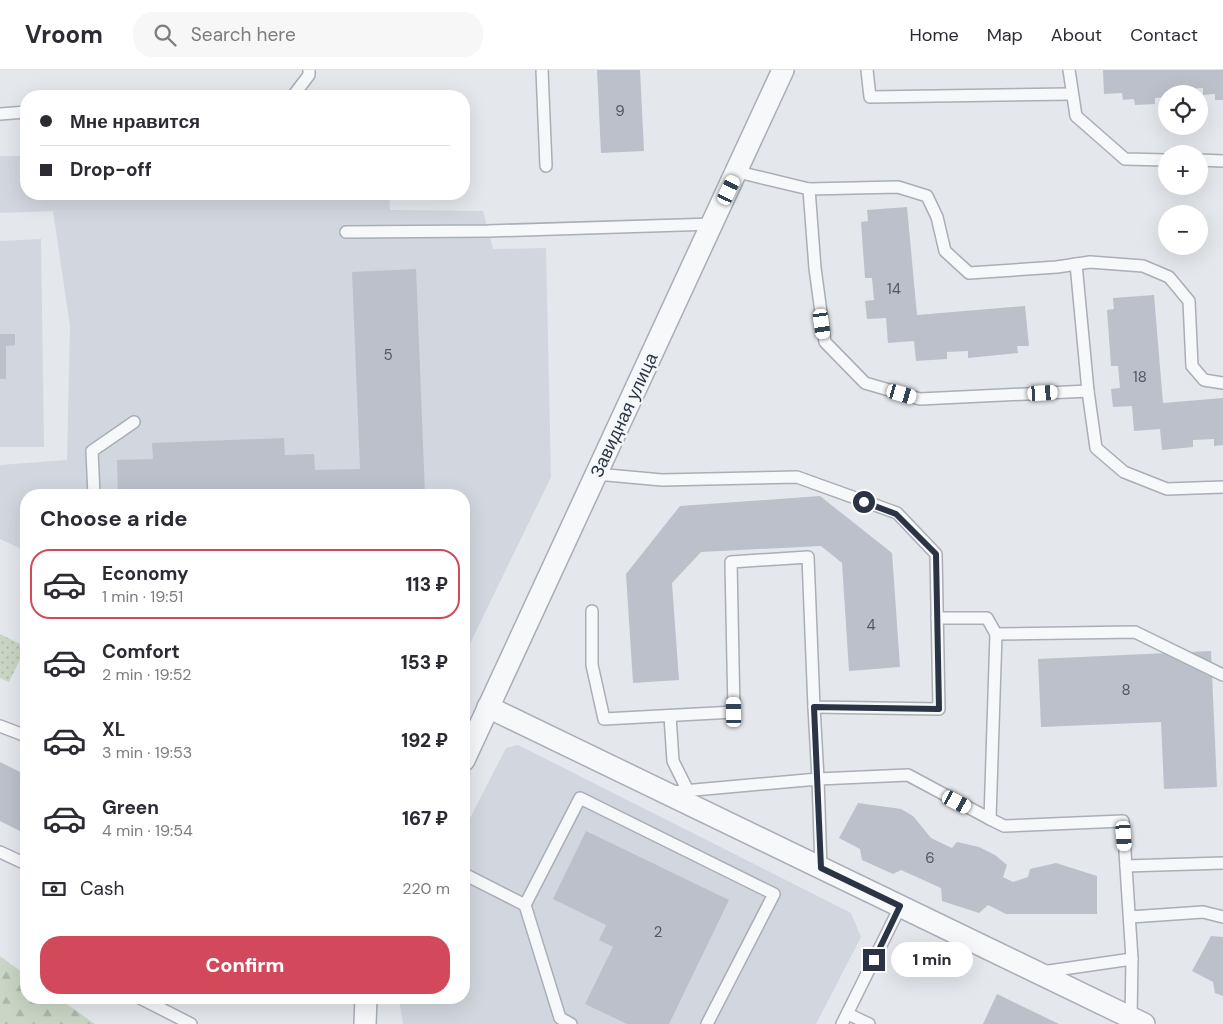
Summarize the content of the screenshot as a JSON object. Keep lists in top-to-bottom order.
{
  "streets": {
    "street": ["Завидная улица"]
  },
  "house_numbers": [
    "9",
    "14",
    "5",
    "18",
    "4",
    "8",
    "6",
    "2"
  ],
  "page": {
    "header": "Vroom",
    "search": "Search here",
    "nav": [
      "Home",
      "Map",
      "About",
      "Contact"
    ],
    "map_buttons": ["+", "−"],
    "banner": ["Мне нравится", "Drop-off"],
    "heading": "Choose a ride",
    "list": [
      {
        "name": "Economy",
        "note": "1 min · 19:51",
        "value": "113 ₽"
      },
      {
        "name": "Comfort",
        "note": "2 min · 19:52",
        "value": "153 ₽"
      },
      {
        "name": "XL",
        "note": "3 min · 19:53",
        "value": "192 ₽"
      },
      {
        "name": "Green",
        "note": "4 min · 19:54",
        "value": "167 ₽"
      }
    ],
    "pay": ["Cash", "220 m"],
    "buttons": "Confirm",
    "bubble": "1 min"
  }
}
